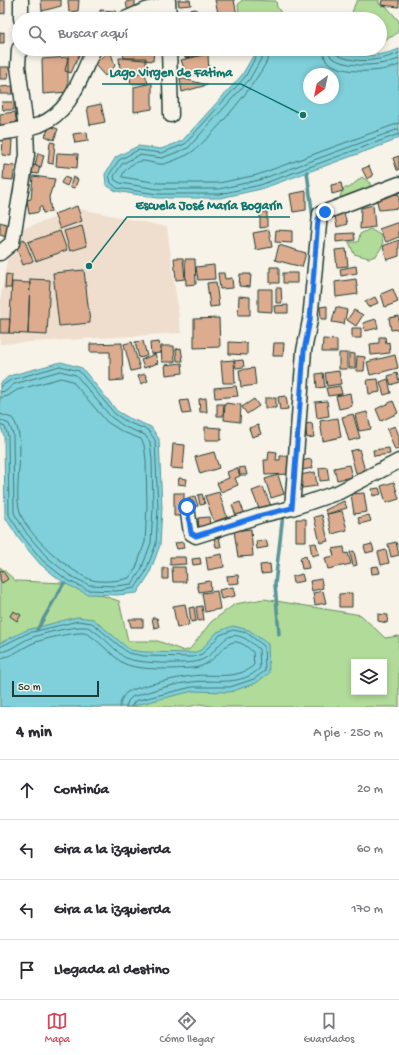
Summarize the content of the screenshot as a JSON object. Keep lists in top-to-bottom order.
{
  "places": ["Lago Virgen de Fatima", "Escuela José María Bogarín"],
  "scale_bar": "50 m",
  "north": "bottom left",
  "page": {
    "search": "Buscar aquí",
    "scale": "50 m",
    "heading": ["4 min", "A pie · 250 m"],
    "list": [
      ["Continúa", "20 m"],
      ["Gira a la izquierda", "60 m"],
      ["Gira a la izquierda", "170 m"],
      "Llegada al destino"
    ],
    "nav": ["Mapa", "Cómo llegar", "Guardados"]
  }
}
